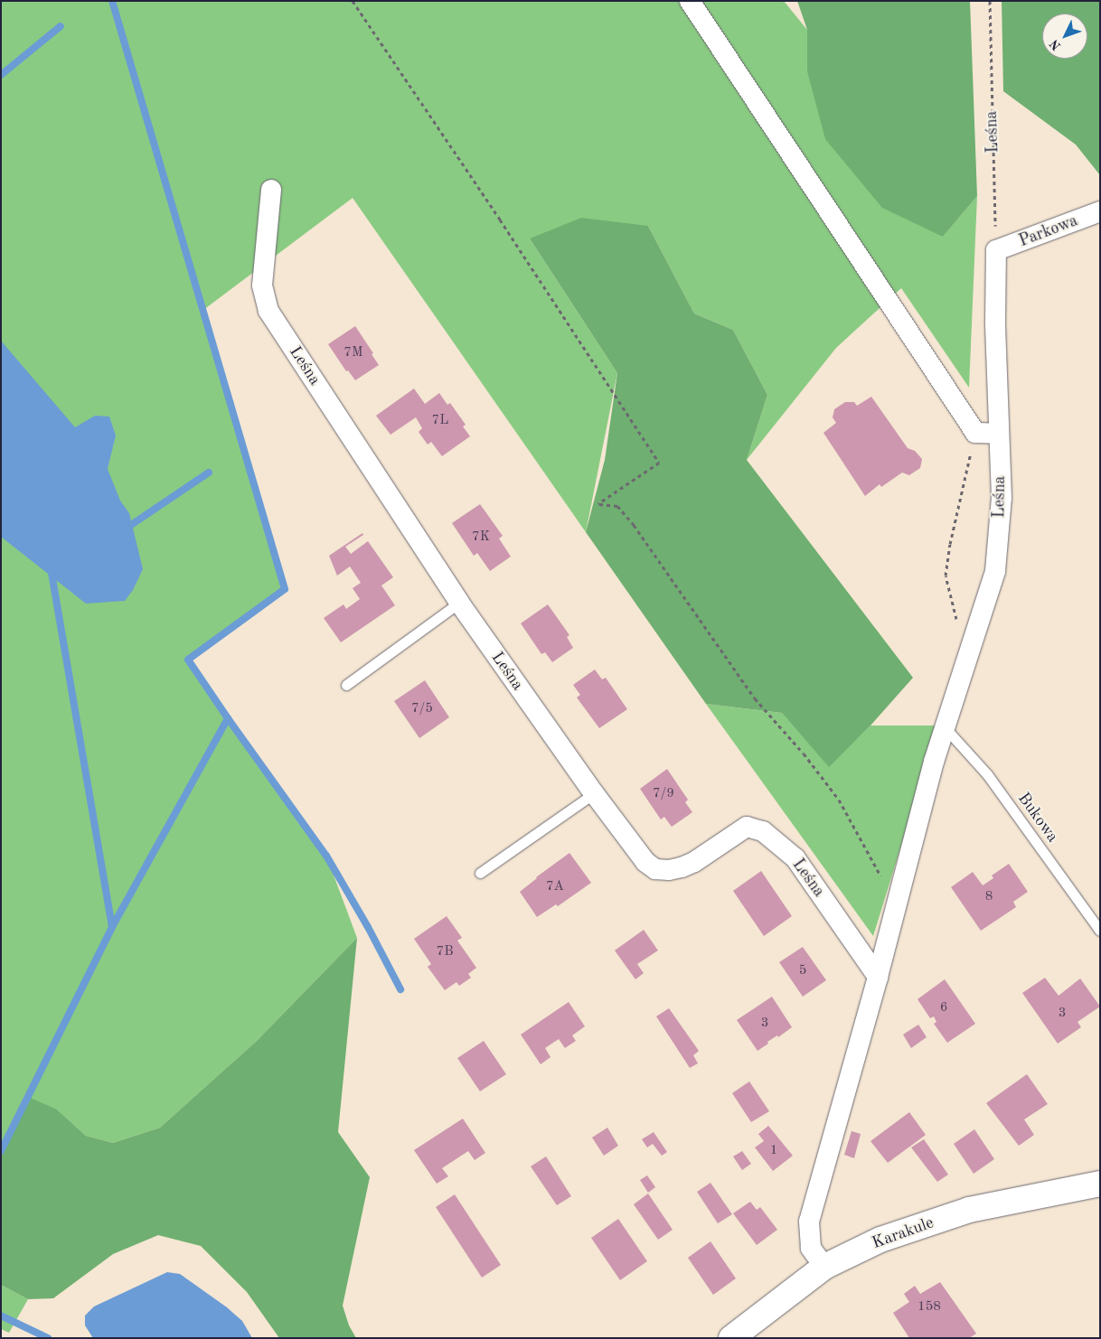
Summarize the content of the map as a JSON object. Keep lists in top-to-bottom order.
{
  "streets": {
    "street": ["Leśna", "Parkowa", "Karakule"],
    "lane": ["Bukowa"]
  },
  "crossings": [
    ["Leśna", "Parkowa"],
    ["Leśna", "Bukowa"],
    ["Leśna", "Karakule"]
  ],
  "house_numbers": [
    "7M",
    "7L",
    "7K",
    "7/5",
    "7/9",
    "7A",
    "8",
    "7B",
    "5",
    "6",
    "3",
    "3",
    "1",
    "158"
  ],
  "north": "bottom left"
}
